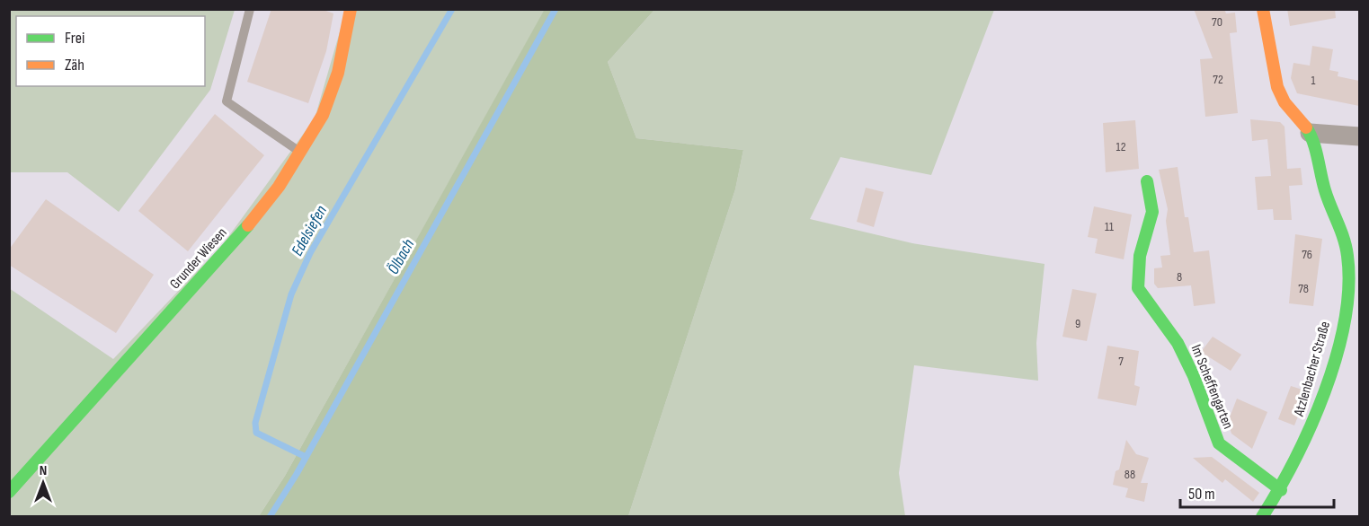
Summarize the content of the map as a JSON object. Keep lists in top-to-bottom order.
{
  "streets": {
    "street": ["Grunder Wiesen", "Atzlenbacher Straße", "Im Scheffengarten"]
  },
  "crossings": [
    ["Atzlenbacher Straße", "Im Scheffengarten"]
  ],
  "water": ["Edelsiefen", "Ölbach"],
  "house_numbers": [
    "70",
    "72",
    "1",
    "12",
    "11",
    "76",
    "8",
    "78",
    "9",
    "7",
    "88"
  ],
  "legend": ["Frei", "Zäh"],
  "scale_bar": "50 m",
  "north": "top"
}
